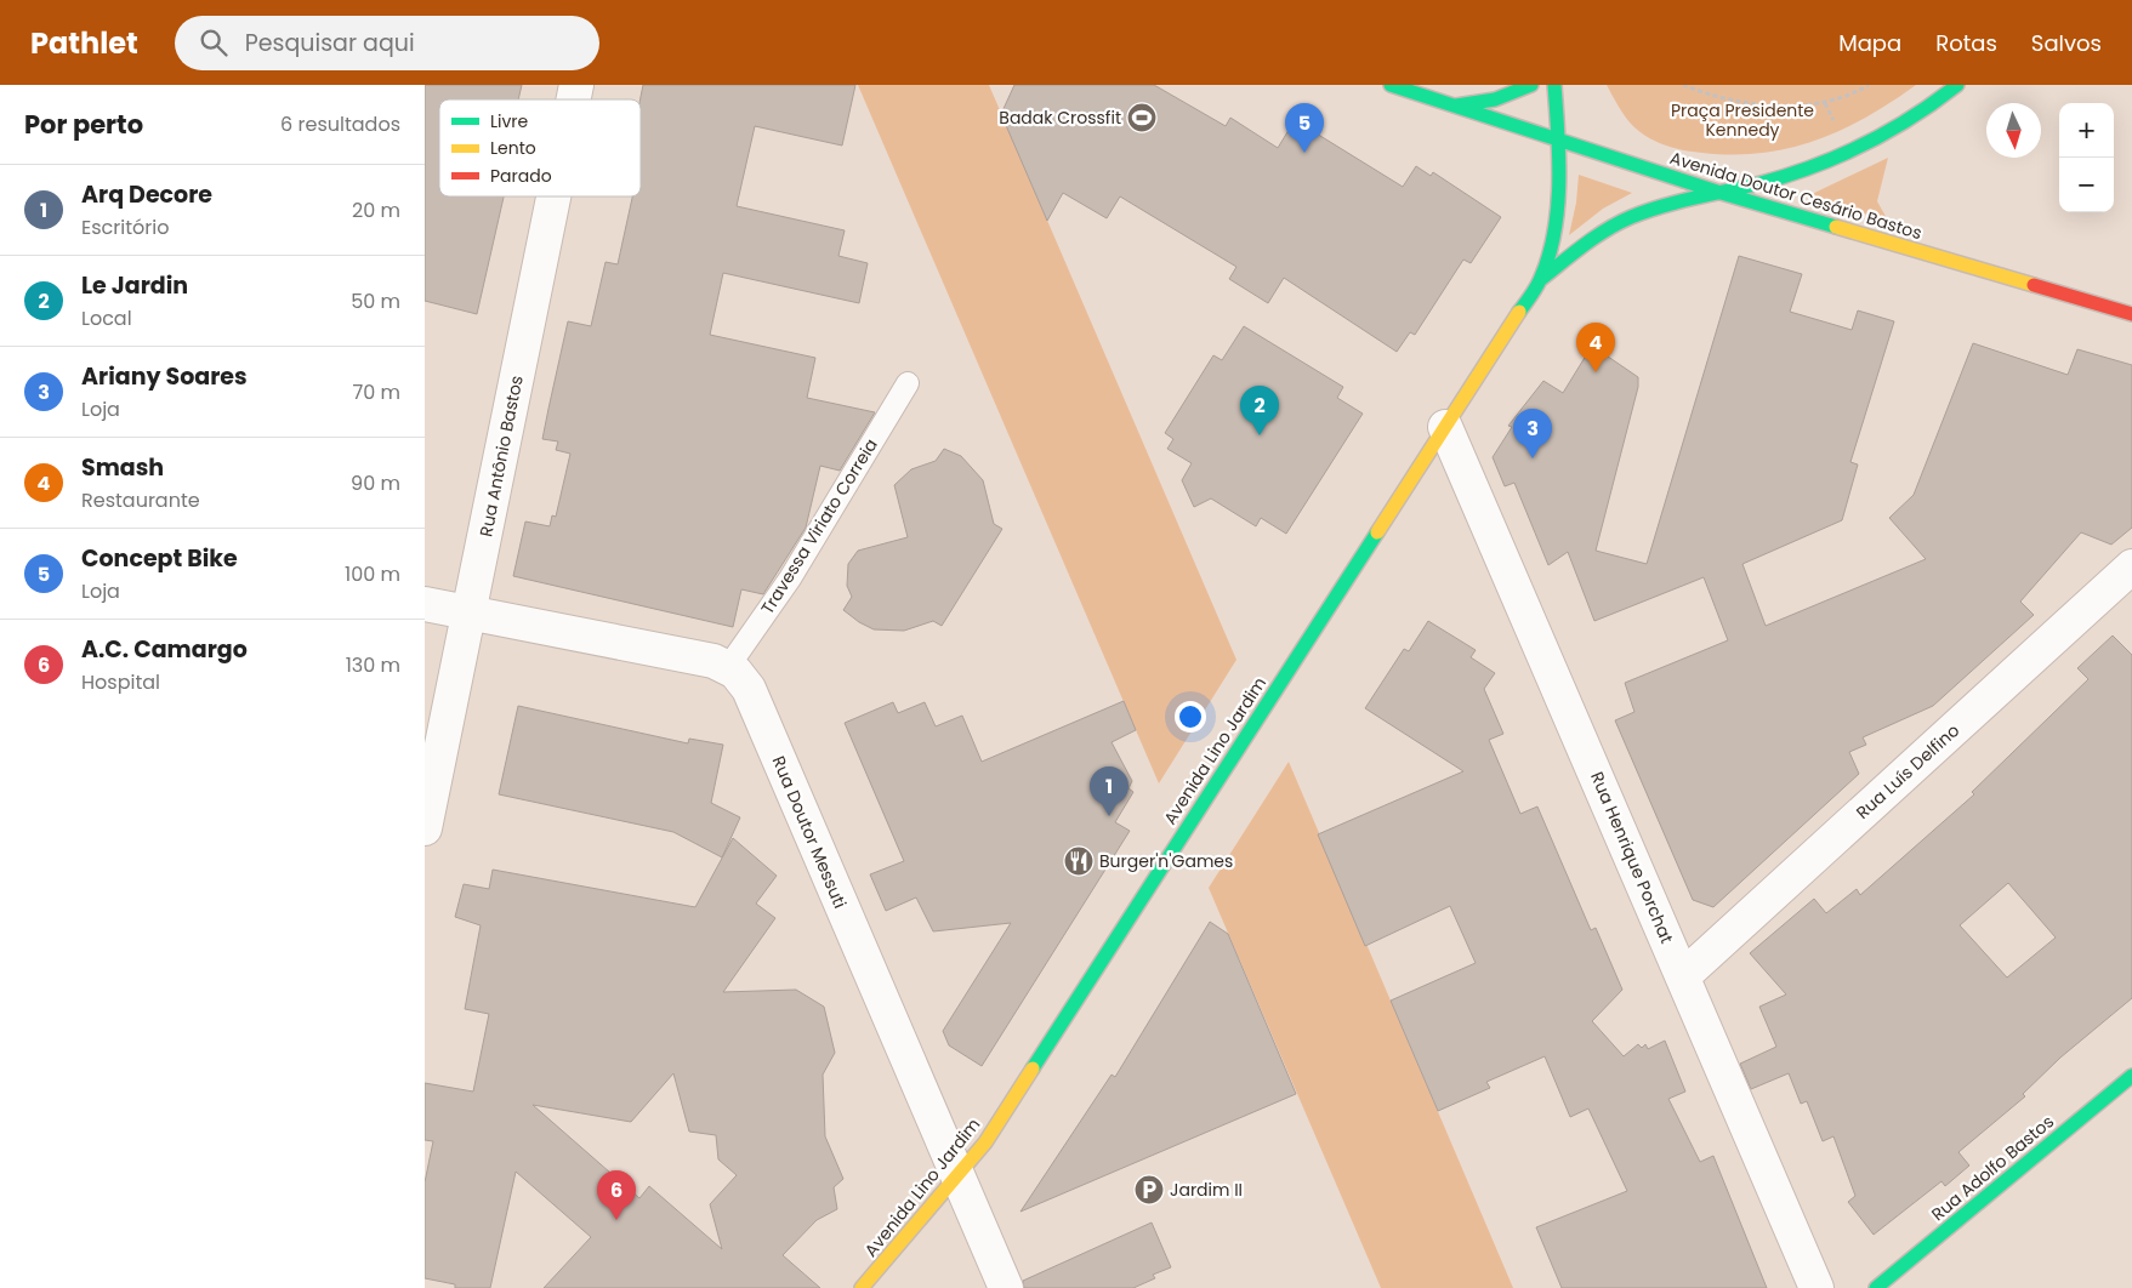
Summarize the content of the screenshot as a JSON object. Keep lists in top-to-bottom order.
{
  "streets": {
    "main road": ["Avenida Doutor Cesário Bastos", "Avenida Lino Jardim", "Rua Adolfo Bastos"],
    "street": [
      "Rua Antônio Bastos",
      "Rua Luís Delfino",
      "Rua Doutor Messuti",
      "Rua Henrique Porchat"
    ],
    "lane": ["Travessa Viriato Correia"]
  },
  "crossings": [
    ["Avenida Doutor Cesário Bastos", "Avenida Lino Jardim"],
    ["Travessa Viriato Correia", "Rua Doutor Messuti"],
    ["Avenida Lino Jardim", "Rua Doutor Messuti"],
    ["Avenida Lino Jardim", "Rua Henrique Porchat"],
    ["Rua Luís Delfino", "Rua Henrique Porchat"]
  ],
  "parks": ["Praça Presidente Kennedy"],
  "places": {
    "sports": ["Badak Crossfit"],
    "restaurant": ["Burger'n'Games"],
    "parking": ["Jardim II"]
  },
  "legend": ["Livre", "Lento", "Parado"],
  "north": "bottom",
  "page": {
    "header": "Pathlet",
    "search": "Pesquisar aqui",
    "nav": ["Mapa", "Rotas", "Salvos"],
    "heading": ["Por perto", "6 resultados"],
    "map_buttons": ["+", "−"],
    "pins": [
      "5",
      "4",
      "2",
      "3",
      "1",
      "6"
    ],
    "list": [
      {
        "mark": "1",
        "name": "Arq Decore",
        "note": "Escritório",
        "value": "20 m"
      },
      {
        "mark": "2",
        "name": "Le Jardin",
        "note": "Local",
        "value": "50 m"
      },
      {
        "mark": "3",
        "name": "Ariany Soares",
        "note": "Loja",
        "value": "70 m"
      },
      {
        "mark": "4",
        "name": "Smash",
        "note": "Restaurante",
        "value": "90 m"
      },
      {
        "mark": "5",
        "name": "Concept Bike",
        "note": "Loja",
        "value": "100 m"
      },
      {
        "mark": "6",
        "name": "A.C. Camargo",
        "note": "Hospital",
        "value": "130 m"
      }
    ]
  }
}
